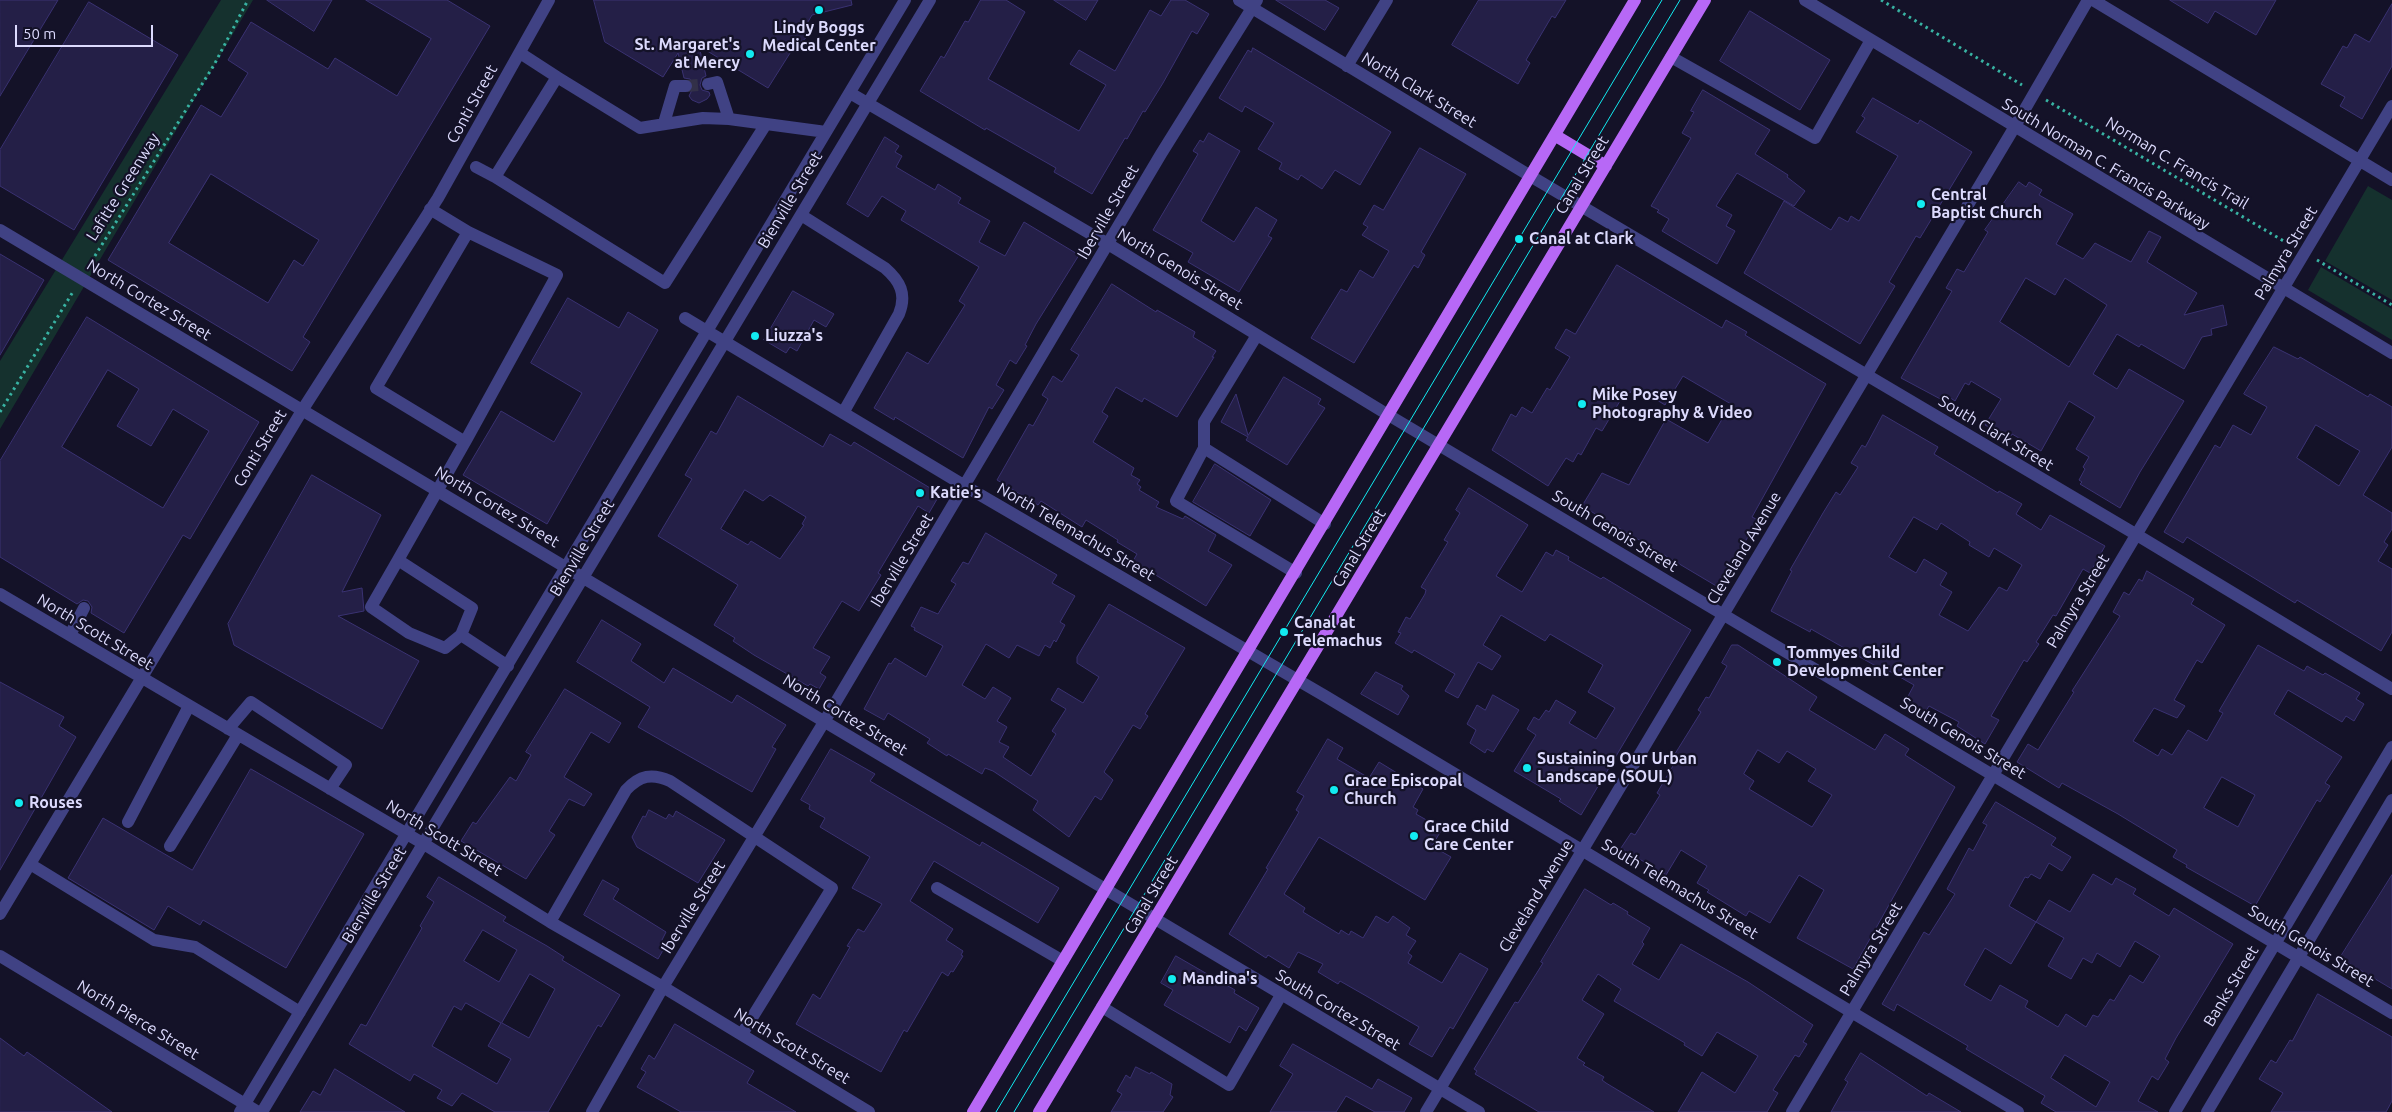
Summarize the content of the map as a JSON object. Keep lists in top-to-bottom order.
{
  "streets": {
    "main road": ["Canal Street"],
    "street": [
      "North Clark Street",
      "Conti Street",
      "South Norman C. Francis Parkway",
      "Bienville Street",
      "Iberville Street",
      "Palmyra Street",
      "North Genois Street",
      "North Cortez Street",
      "South Clark Street",
      "South Genois Street",
      "North Telemachus Street",
      "Cleveland Avenue",
      "North Scott Street",
      "South Telemachus Street",
      "Banks Street",
      "South Cortez Street",
      "North Pierce Street"
    ],
    "path": ["Norman C. Francis Trail", "Lafitte Greenway"]
  },
  "crossings": [
    ["North Clark Street", "Canal Street"],
    ["North Clark Street", "Iberville Street"],
    ["North Clark Street", "South Clark Street"],
    ["Conti Street", "North Cortez Street"],
    ["Conti Street", "North Scott Street"],
    ["South Norman C. Francis Parkway", "Palmyra Street"],
    ["South Norman C. Francis Parkway", "Cleveland Avenue"],
    ["Canal Street", "North Cortez Street"],
    ["Canal Street", "South Clark Street"],
    ["Canal Street", "South Genois Street"],
    ["Canal Street", "North Telemachus Street"],
    ["Canal Street", "South Telemachus Street"],
    ["Canal Street", "South Cortez Street"],
    ["Lafitte Greenway", "North Cortez Street"],
    ["Bienville Street", "North Genois Street"],
    ["Bienville Street", "North Cortez Street"],
    ["Bienville Street", "North Telemachus Street"],
    ["Bienville Street", "North Scott Street"],
    ["Bienville Street", "North Pierce Street"],
    ["Iberville Street", "North Genois Street"],
    ["Iberville Street", "North Cortez Street"],
    ["Iberville Street", "North Telemachus Street"],
    ["Iberville Street", "North Scott Street"],
    ["Palmyra Street", "South Clark Street"],
    ["Palmyra Street", "South Genois Street"],
    ["Palmyra Street", "South Telemachus Street"],
    ["North Genois Street", "South Genois Street"],
    ["North Cortez Street", "South Cortez Street"],
    ["South Clark Street", "Cleveland Avenue"],
    ["South Genois Street", "Cleveland Avenue"],
    ["South Genois Street", "Banks Street"],
    ["North Telemachus Street", "South Telemachus Street"],
    ["Cleveland Avenue", "South Telemachus Street"],
    ["Cleveland Avenue", "South Cortez Street"]
  ],
  "places": [
    "Lindy Boggs Medical Center",
    "St. Margaret's at Mercy",
    "Central Baptist Church",
    "Canal at Clark",
    "Liuzza's",
    "Mike Posey Photography & Video",
    "Katie's",
    "Canal at Telemachus",
    "Tommyes Child Development Center",
    "Sustaining Our Urban Landscape (SOUL)",
    "Grace Episcopal Church",
    "Rouses",
    "Grace Child Care Center",
    "Mandina's"
  ],
  "scale_bar": "50 m"
}
